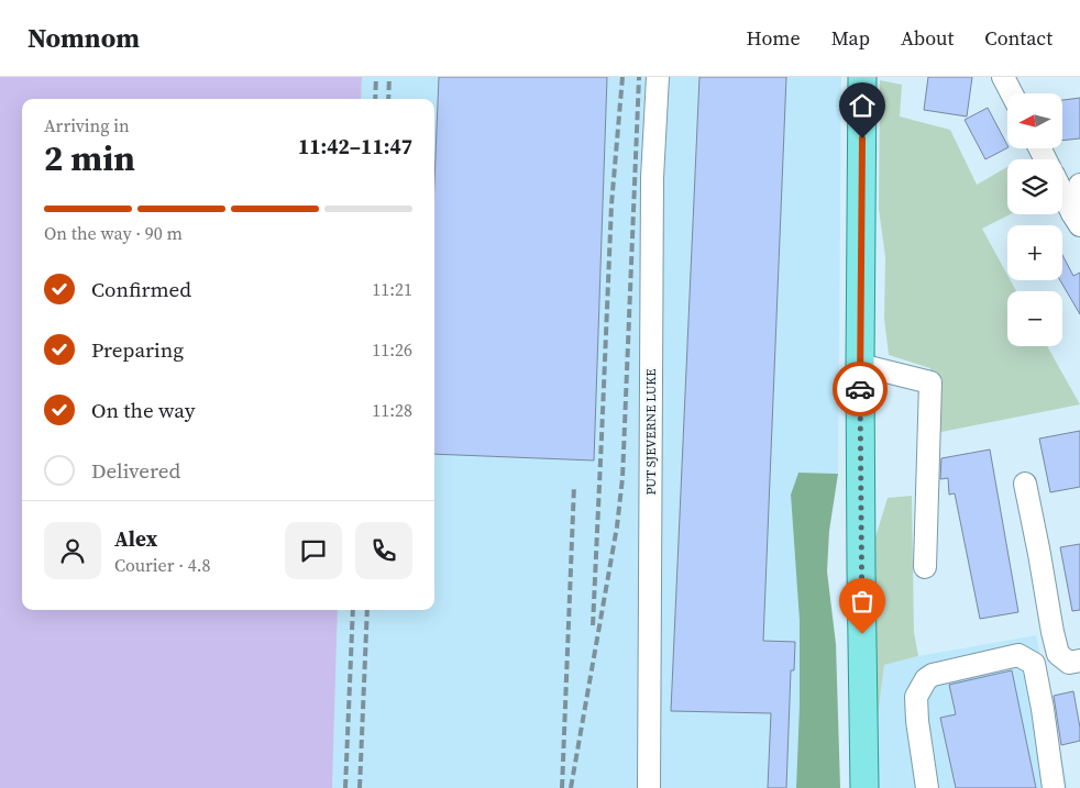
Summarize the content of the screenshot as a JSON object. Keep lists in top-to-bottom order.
{
  "streets": {
    "street": ["PUT SJEVERNE LUKE"]
  },
  "north": "left",
  "page": {
    "header": "Nomnom",
    "nav": [
      "Home",
      "Map",
      "About",
      "Contact"
    ],
    "map_buttons": ["+", "−"],
    "heading": ["2 min", "Arriving in", "11:42–11:47"],
    "panel": ["Alex", "Courier · 4.8"],
    "bar": "On the way · 90 m",
    "list": [
      ["Confirmed", "11:21"],
      ["Preparing", "11:26"],
      ["On the way", "11:28"],
      "Delivered"
    ]
  }
}
